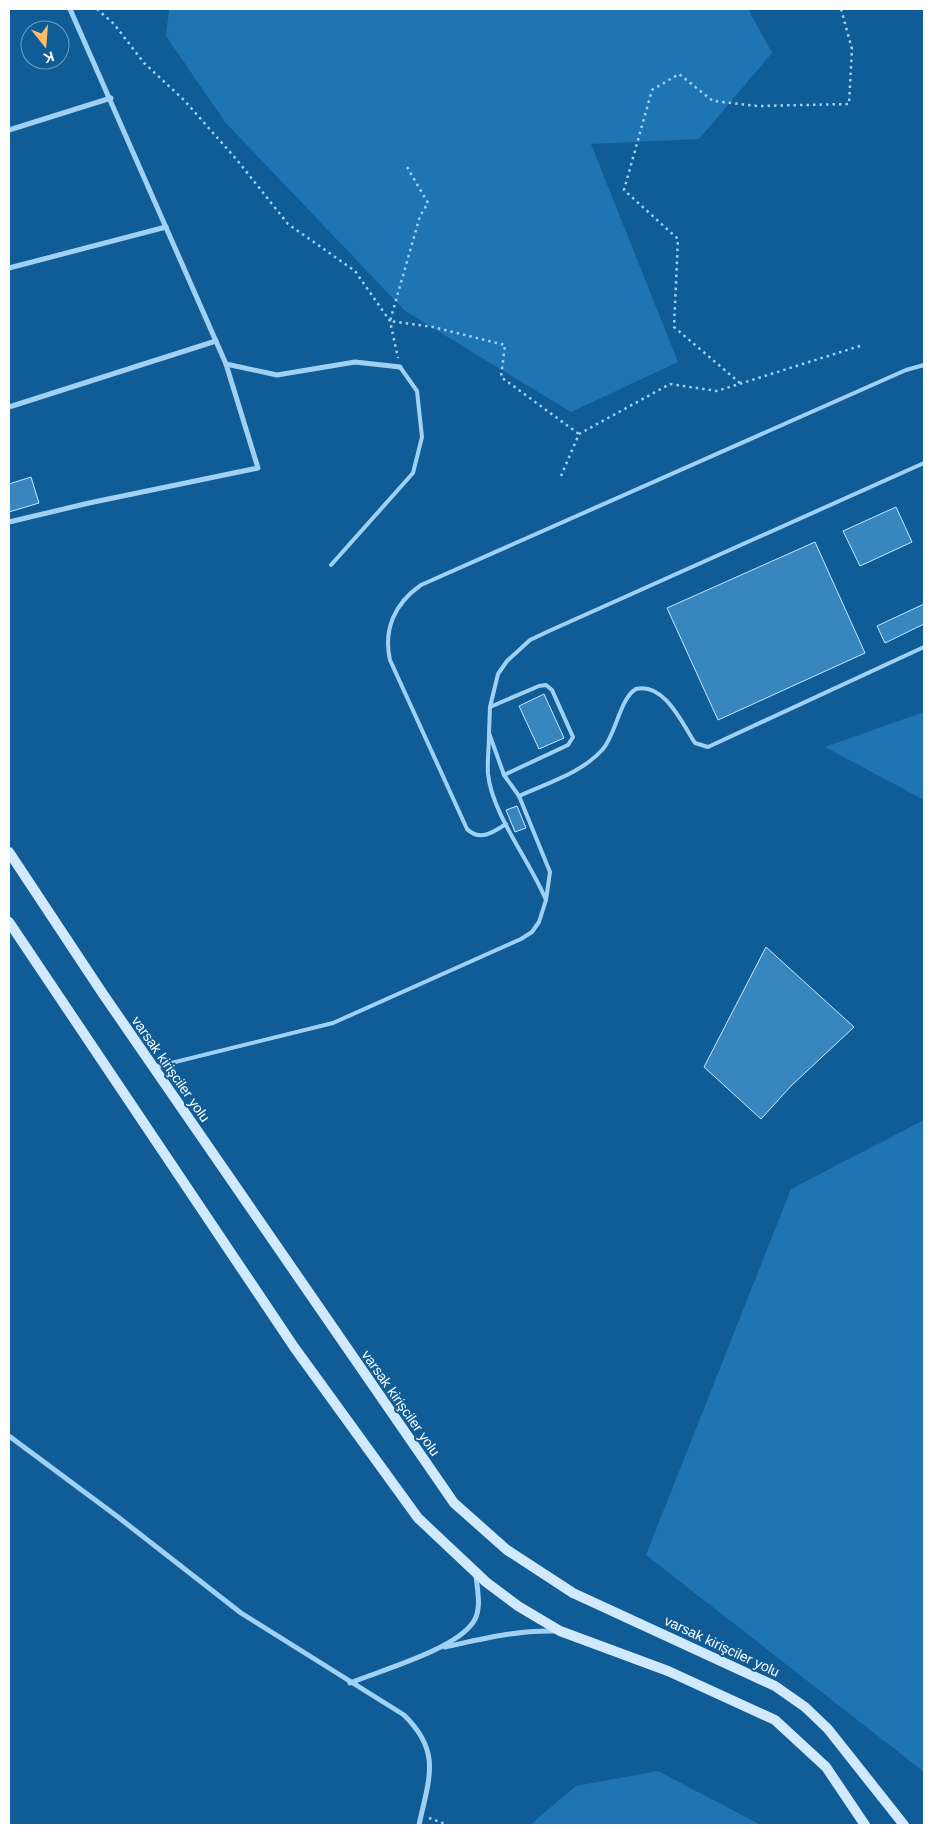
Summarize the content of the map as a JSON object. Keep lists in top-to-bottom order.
{
  "streets": {
    "street": ["varsak kirişciler yolu"]
  },
  "north": "bottom"
}
